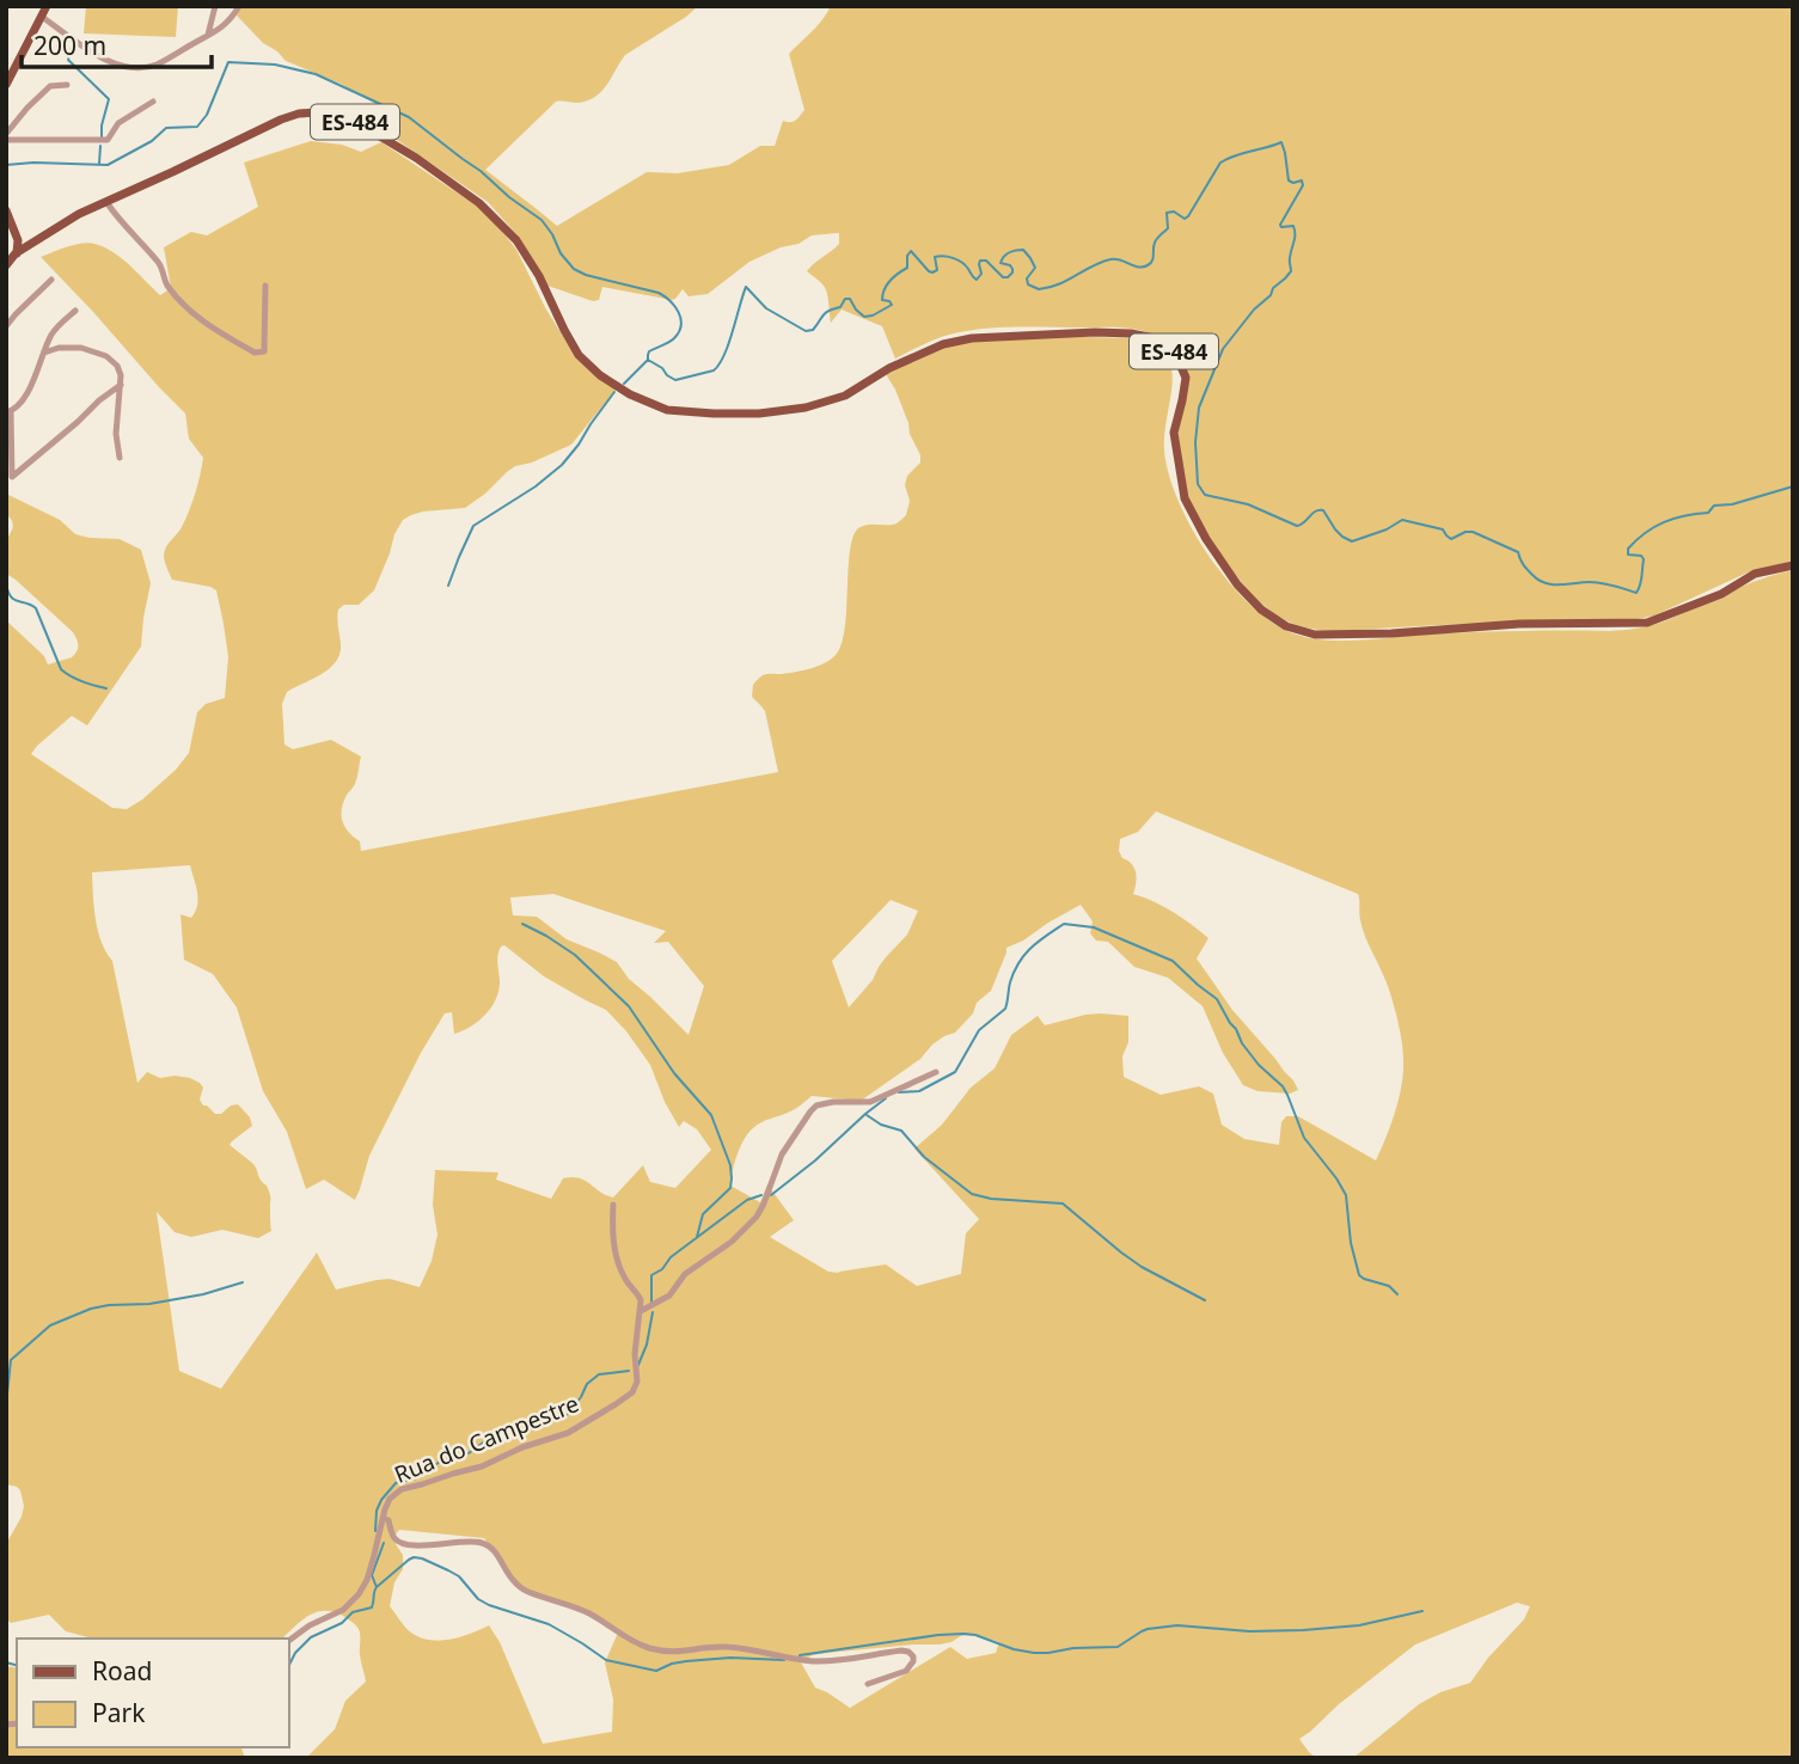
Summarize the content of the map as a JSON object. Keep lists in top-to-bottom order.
{
  "streets": {
    "main road": ["ES-484"],
    "street": ["Rua do Campestre"]
  },
  "legend": ["Road", "Park"],
  "scale_bar": "200 m"
}
